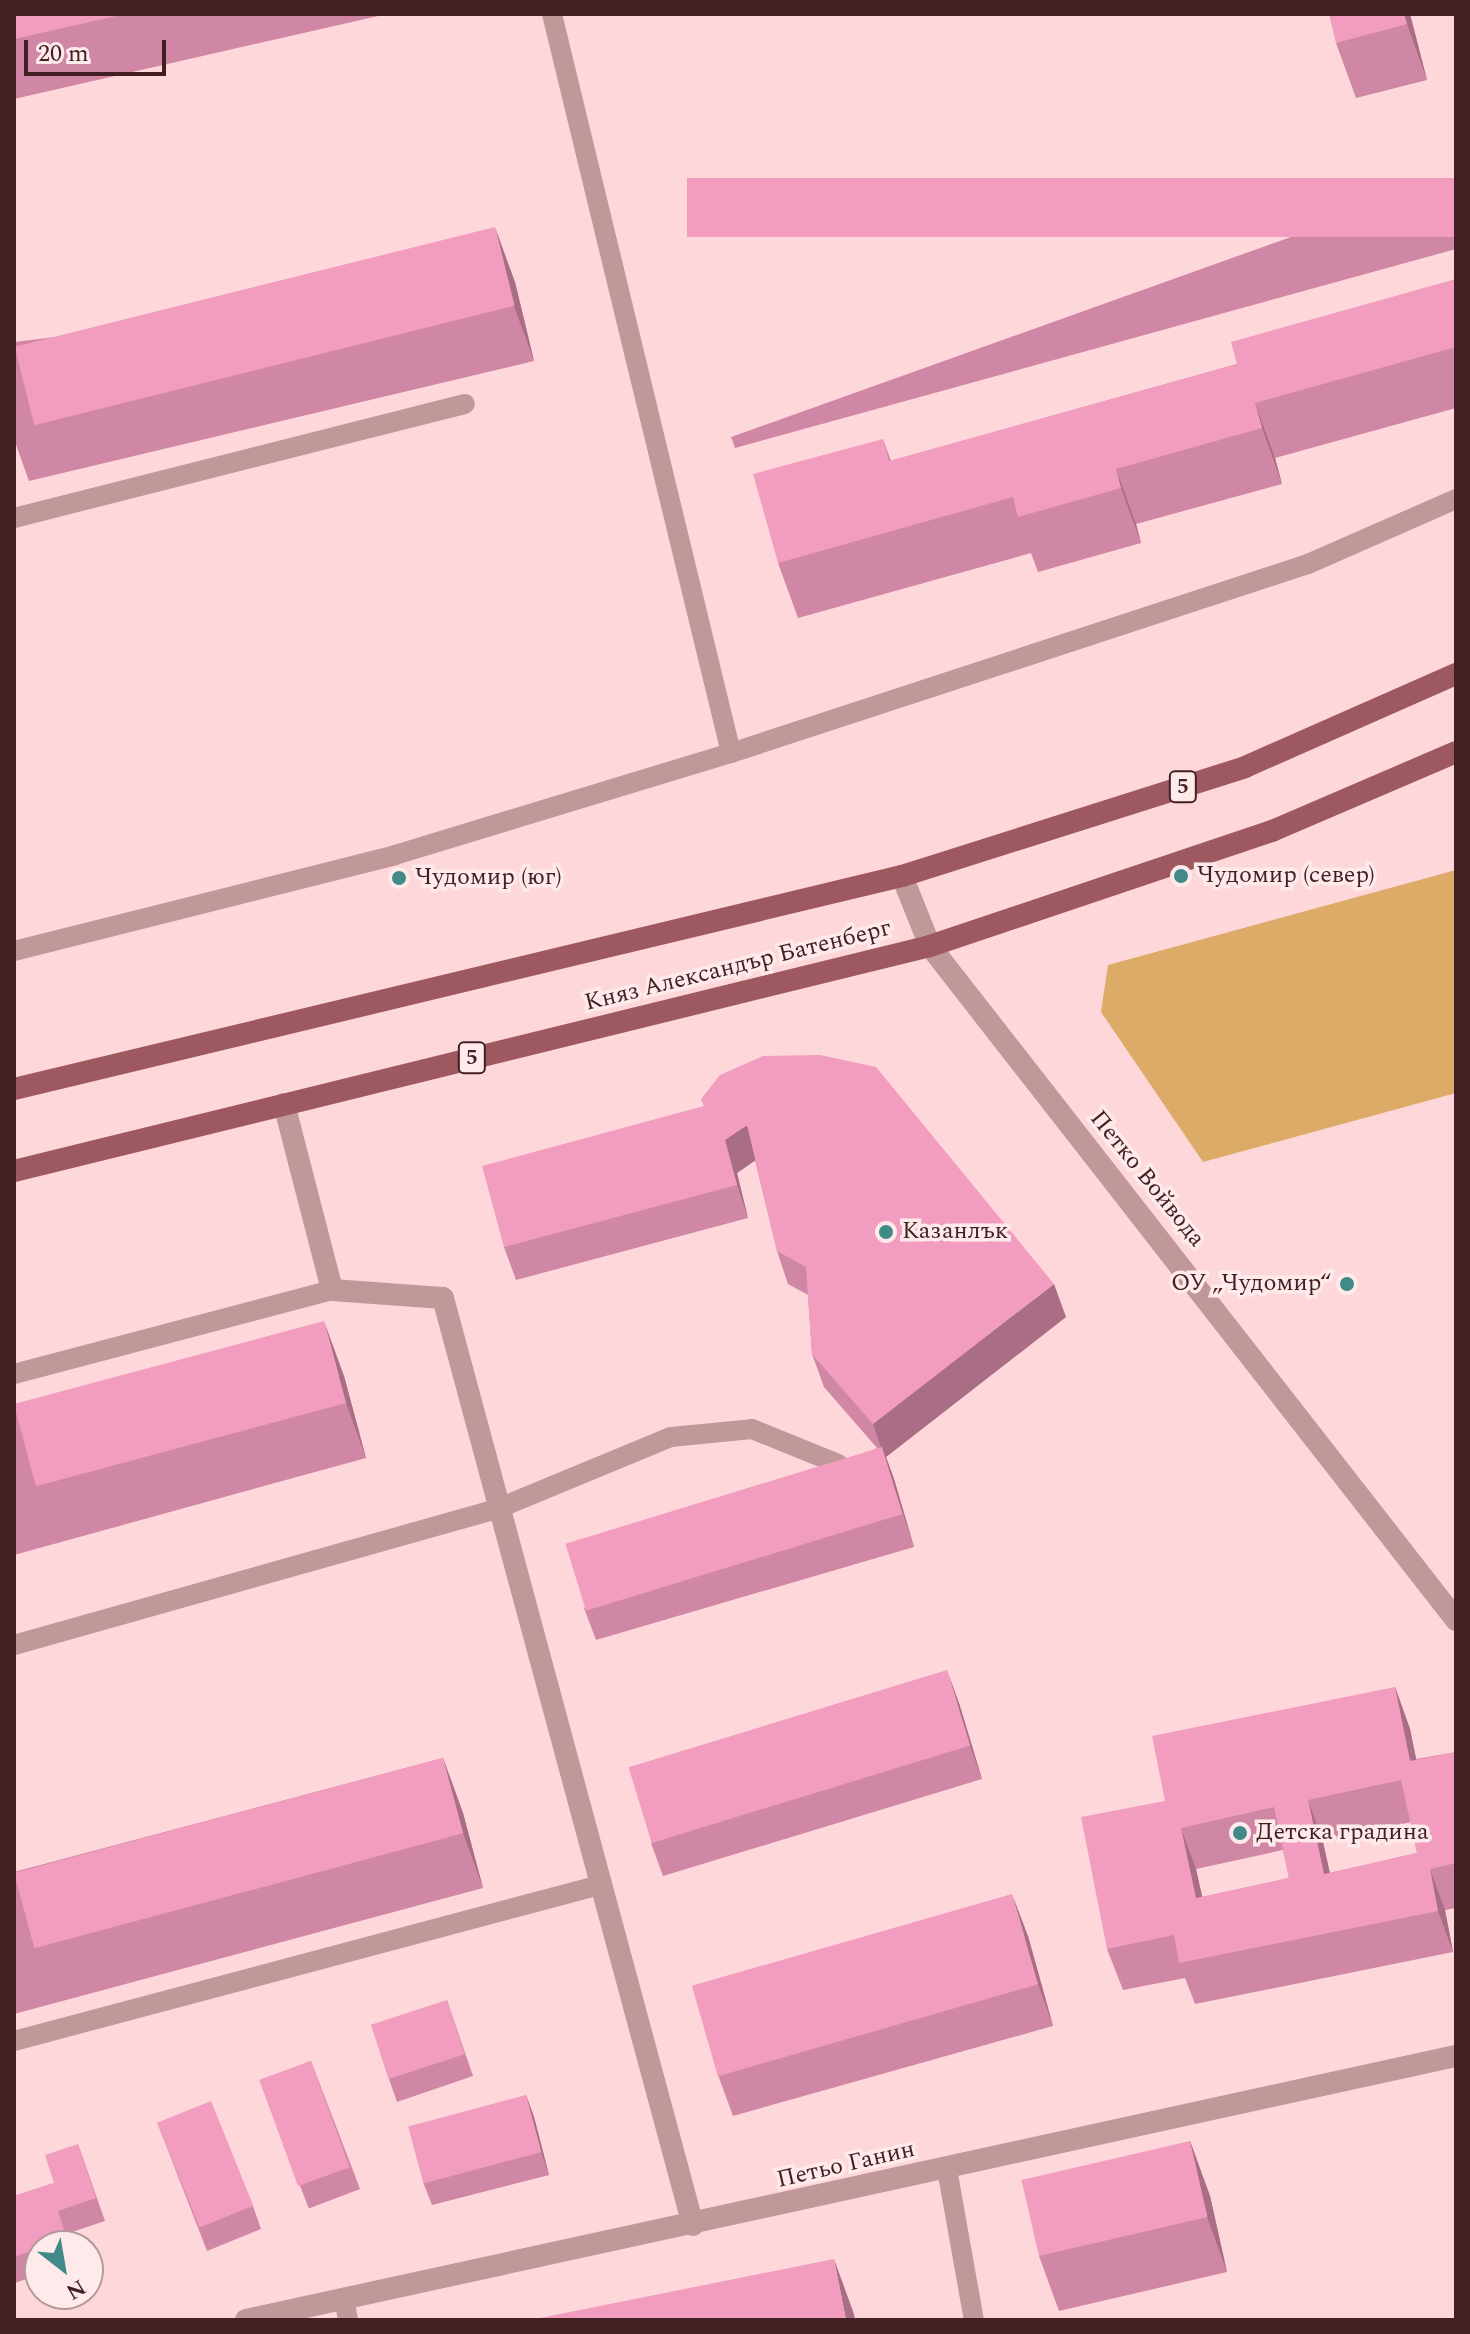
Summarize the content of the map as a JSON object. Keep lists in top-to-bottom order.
{
  "streets": {
    "main road": ["5", "Княз Александър Батенберг"],
    "street": ["Петко Войвода", "Петьо Ганин"]
  },
  "crossings": [
    ["Княз Александър Батенберг", "Петко Войвода"]
  ],
  "places": [
    "Чудомир (север)",
    "Чудомир (юг)",
    "Казанлък",
    "ОУ „Чудомир“",
    "Детска градина"
  ],
  "scale_bar": "20 m",
  "north": "bottom right"
}
